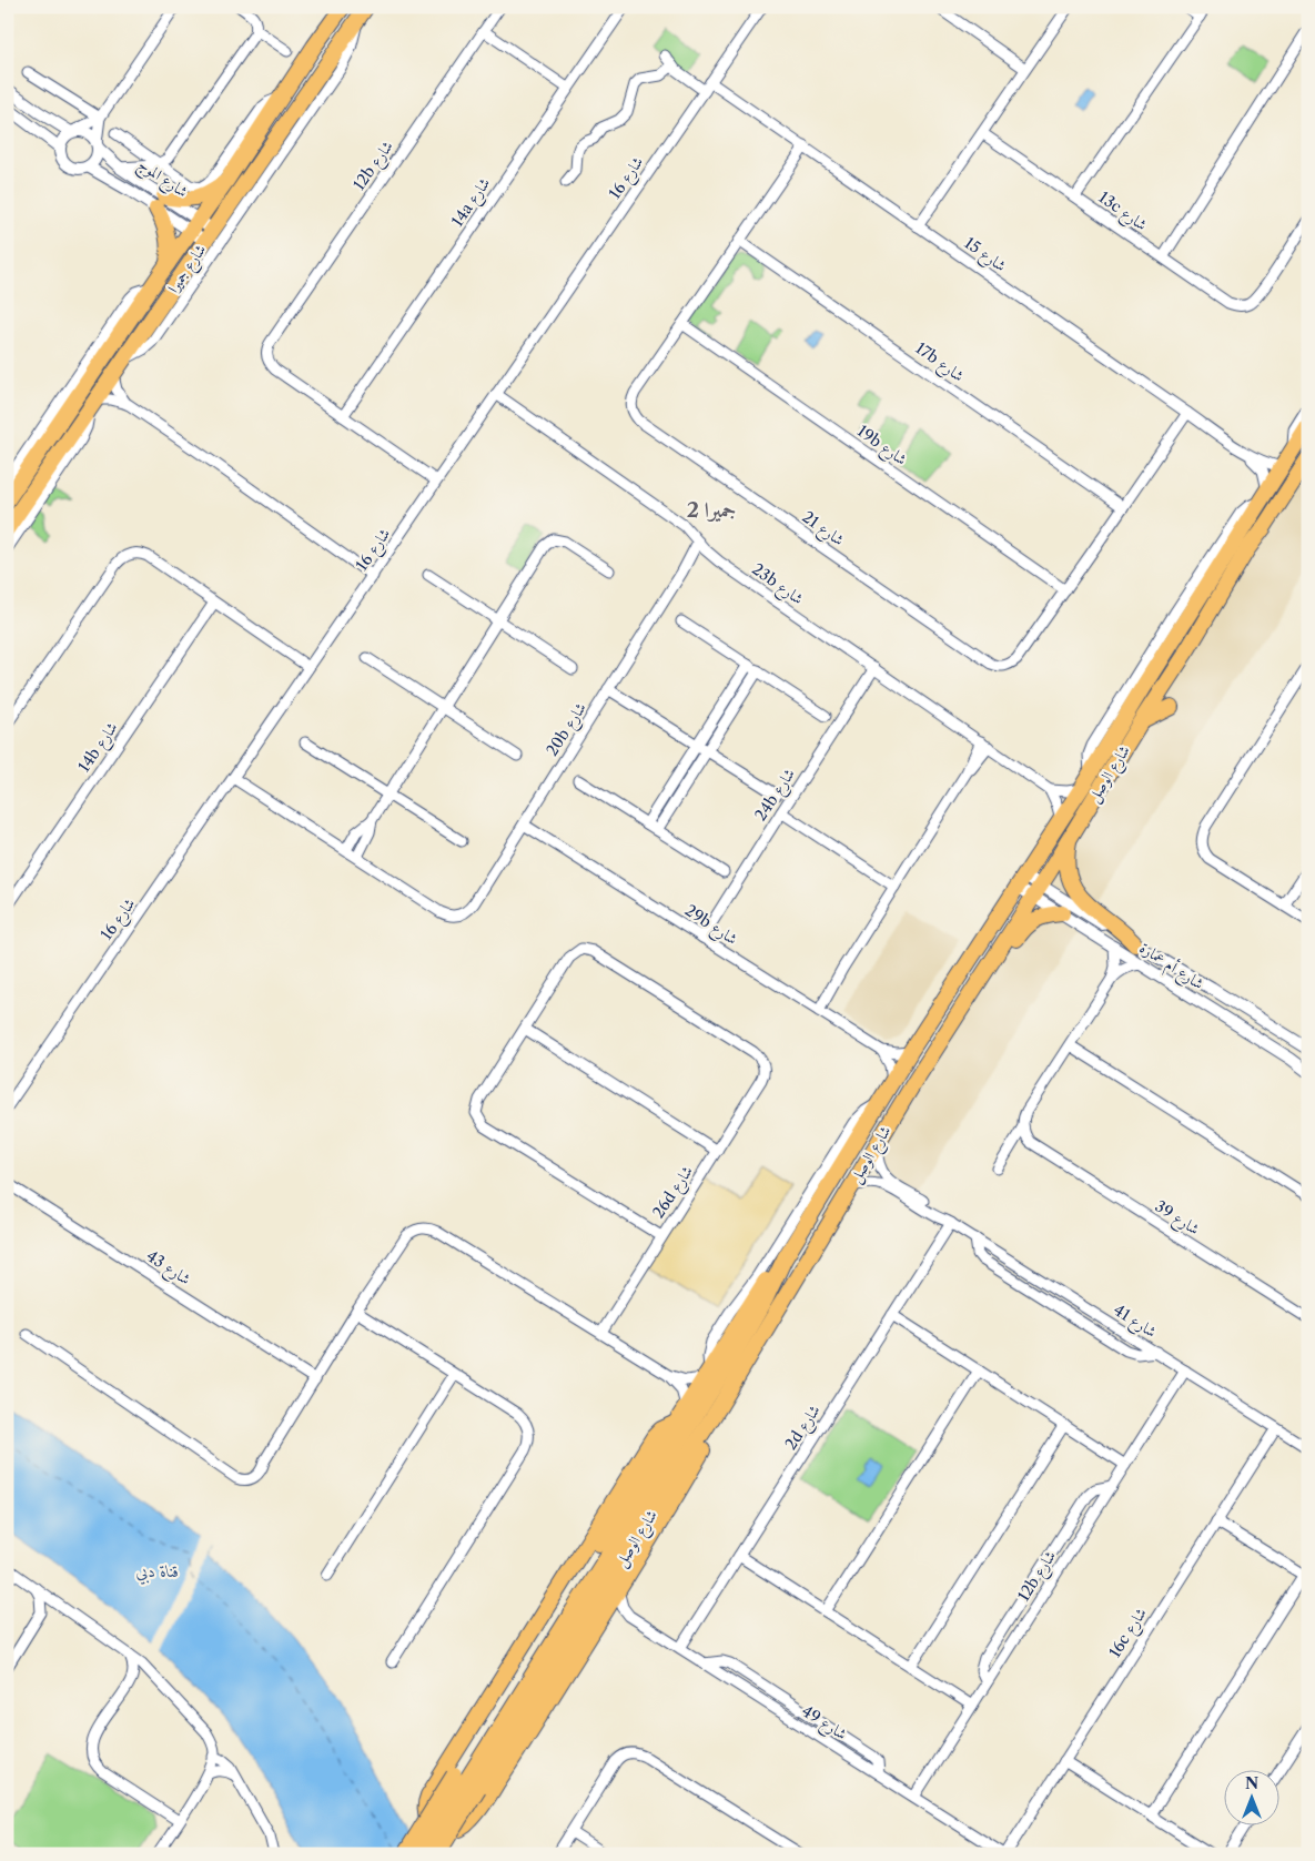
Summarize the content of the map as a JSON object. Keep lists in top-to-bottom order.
{
  "streets": {
    "main road": ["شارع جميرا", "شارع الوصل"],
    "street": [
      "12b شارع",
      "شارع الموج",
      "شارع 16",
      "14a شارع",
      "13c شارع",
      "شارع 15",
      "17b شارع",
      "19b شارع",
      "شارع 21",
      "23b شارع",
      "20b شارع",
      "14b شارع",
      "24b شارع",
      "29b شارع",
      "شارع أم عمارة",
      "26d شارع",
      "شارع 39",
      "شارع 43",
      "شارع 41",
      "2d شارع",
      "16c شارع",
      "شارع 49"
    ]
  },
  "crossings": [
    ["12b شارع", "14a شارع"],
    ["12b شارع", "شارع 41"],
    ["12b شارع", "شارع 49"],
    ["شارع الموج", "شارع جميرا"],
    ["شارع 16", "شارع 15"],
    ["شارع 16", "23b شارع"],
    ["شارع 15", "شارع الوصل"],
    ["19b شارع", "شارع 21"],
    ["23b شارع", "20b شارع"],
    ["23b شارع", "24b شارع"],
    ["20b شارع", "29b شارع"],
    ["شارع الوصل", "29b شارع"],
    ["شارع الوصل", "شارع أم عمارة"],
    ["شارع الوصل", "شارع 41"],
    ["24b شارع", "29b شارع"],
    ["شارع 41", "2d شارع"],
    ["شارع 41", "16c شارع"],
    ["2d شارع", "شارع 49"],
    ["16c شارع", "شارع 49"]
  ],
  "districts": ["جميرا 2"],
  "water": ["قناة دبي"],
  "north": "top"
}
